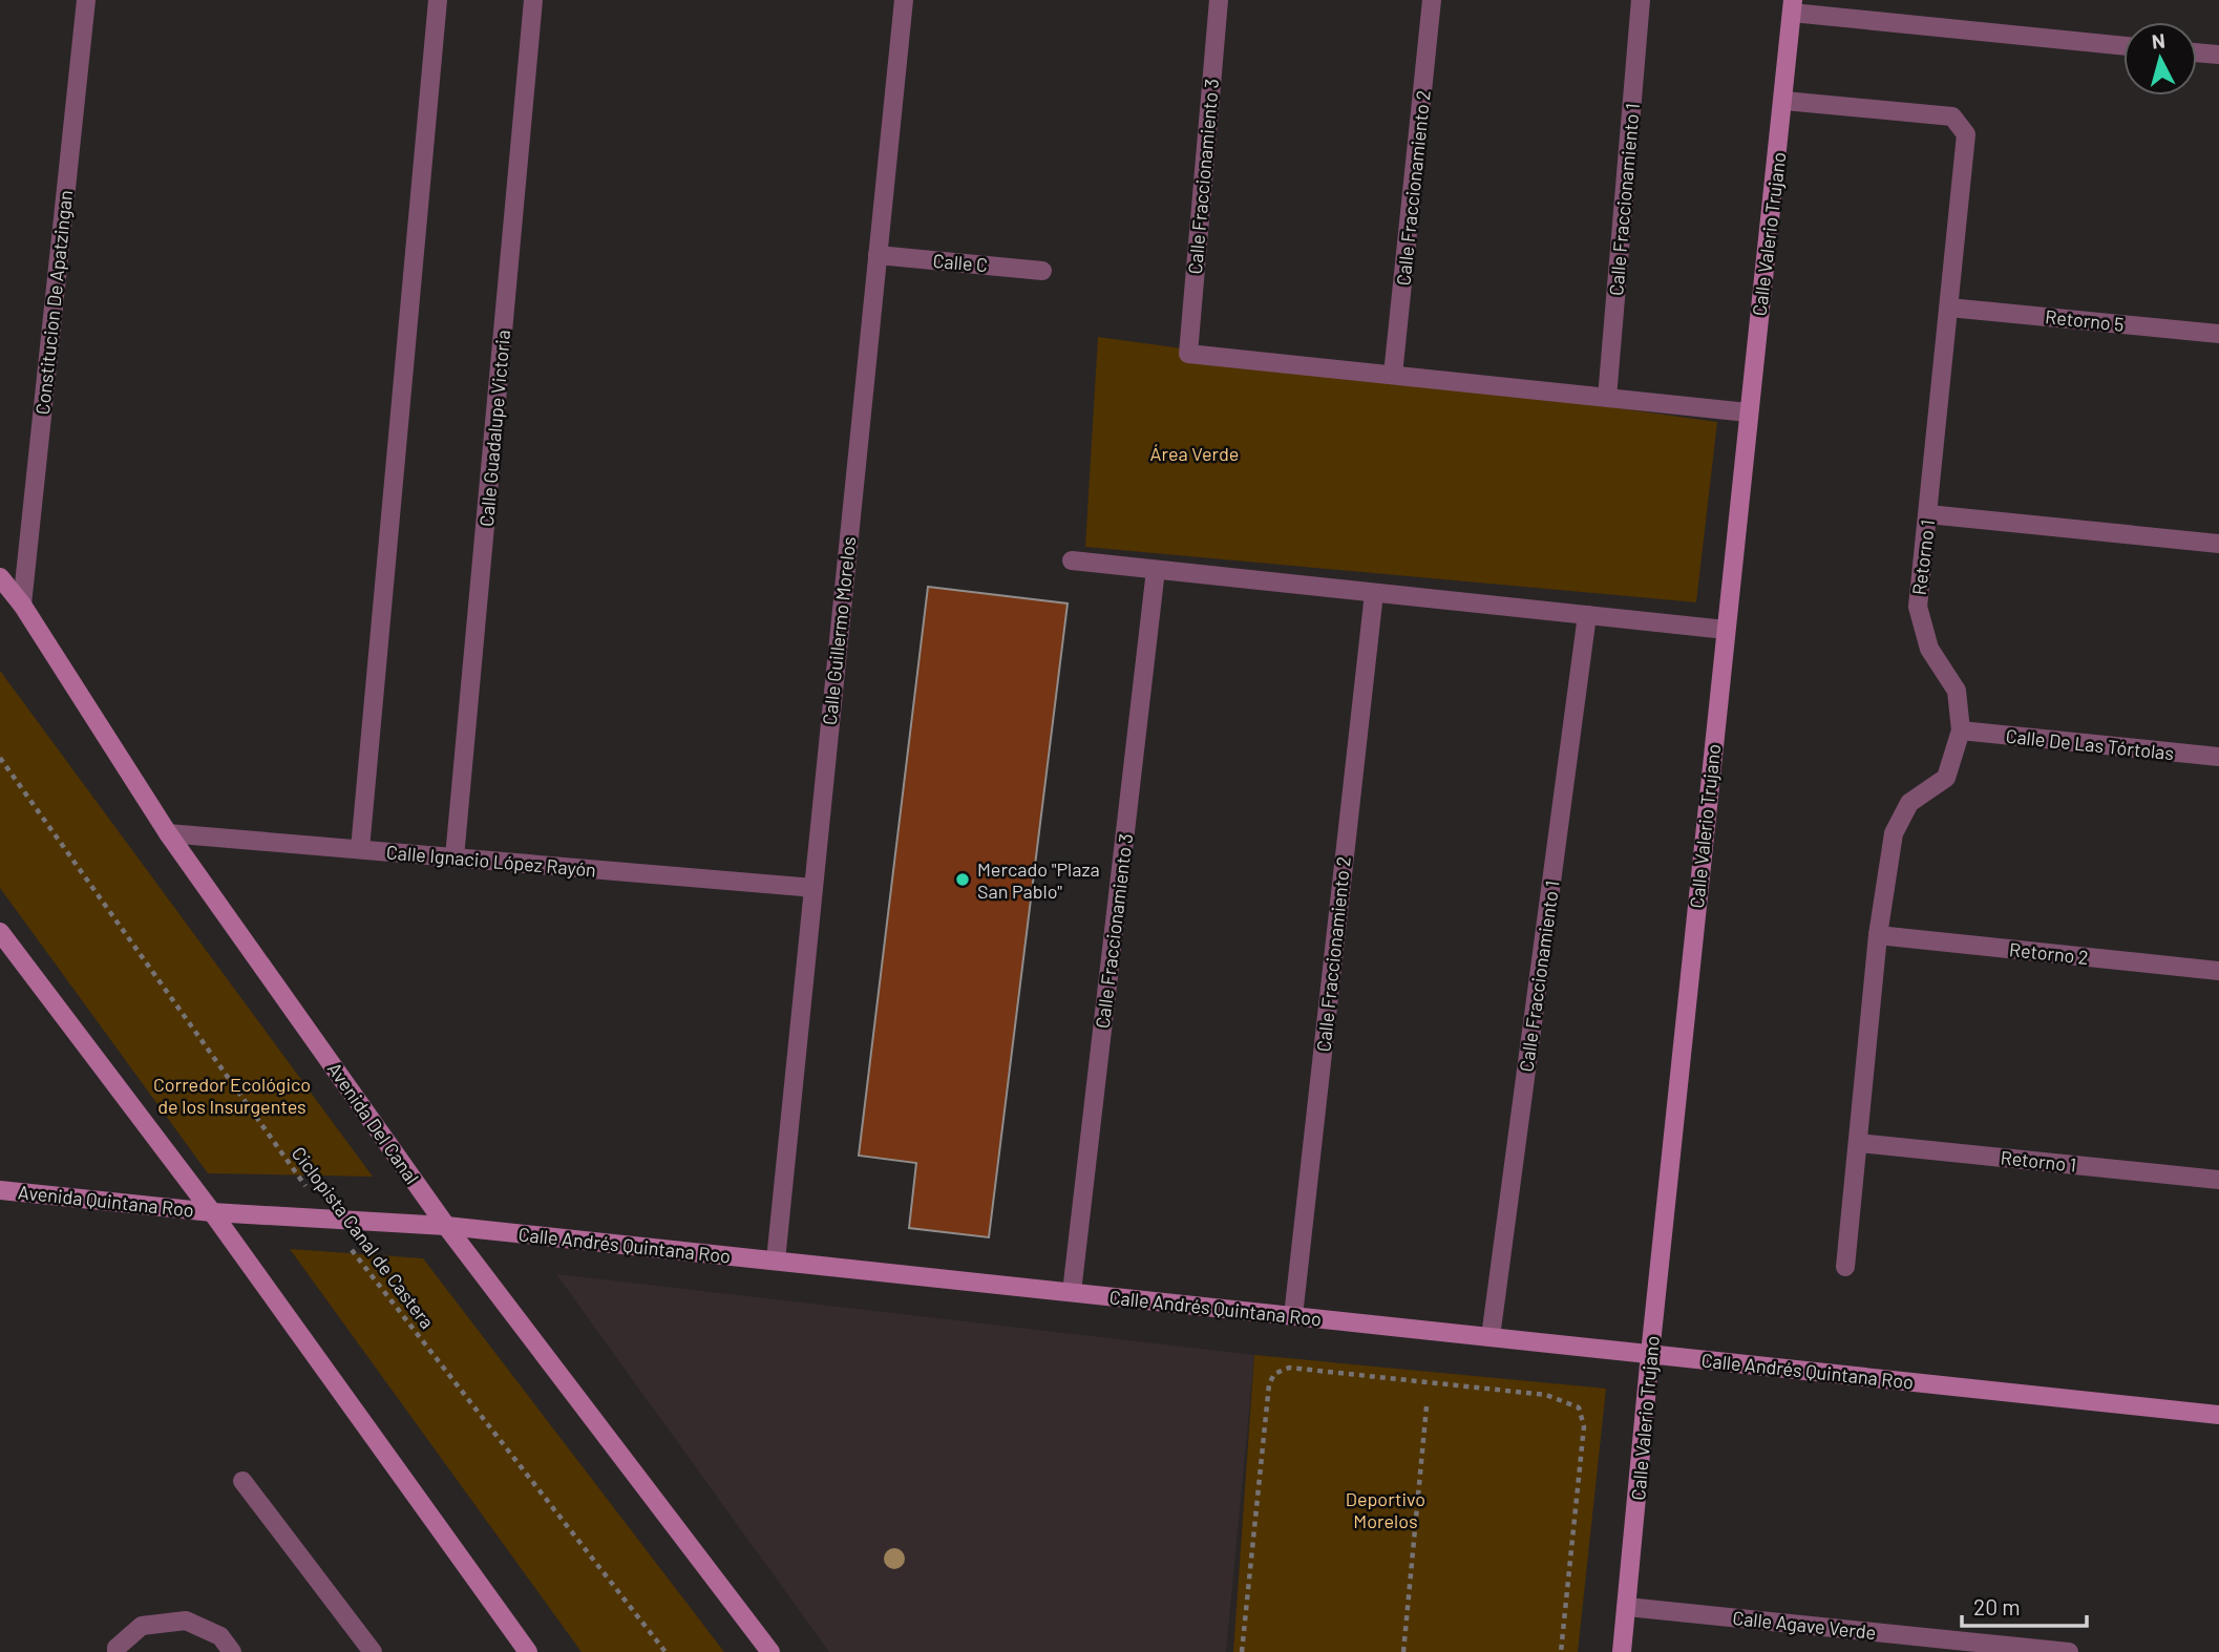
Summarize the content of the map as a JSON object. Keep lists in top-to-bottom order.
{
  "streets": {
    "main road": [
      "Calle Valerio Trujano",
      "Avenida Del Canal",
      "Avenida Quintana Roo",
      "Calle Andrés Quintana Roo"
    ],
    "street": [
      "Calle Fraccionamiento 3",
      "Calle Fraccionamiento 2",
      "Calle Fraccionamiento 1",
      "Calle C",
      "Constitucion De Apatzingan",
      "Retorno 5",
      "Calle Guadalupe Victoria",
      "Retorno 1",
      "Calle Guillermo Morelos",
      "Calle De Las Tórtolas",
      "Calle Ignacio López Rayón",
      "Retorno 2",
      "Calle Agave Verde"
    ],
    "path": ["Ciclopista Canal de Castera"]
  },
  "crossings": [
    ["Calle Fraccionamiento 3", "Calle Fraccionamiento 2"],
    ["Calle Fraccionamiento 3", "Calle Andrés Quintana Roo"],
    ["Calle Fraccionamiento 2", "Calle Andrés Quintana Roo"],
    ["Calle Fraccionamiento 1", "Calle Andrés Quintana Roo"],
    ["Calle Valerio Trujano", "Retorno 1"],
    ["Calle Valerio Trujano", "Calle Andrés Quintana Roo"],
    ["Calle Valerio Trujano", "Calle Agave Verde"],
    ["Calle C", "Calle Guillermo Morelos"],
    ["Constitucion De Apatzingan", "Avenida Del Canal"],
    ["Retorno 5", "Retorno 1"],
    ["Calle Guadalupe Victoria", "Calle Ignacio López Rayón"],
    ["Retorno 1", "Calle De Las Tórtolas"],
    ["Retorno 1", "Retorno 2"],
    ["Calle Guillermo Morelos", "Calle Ignacio López Rayón"],
    ["Calle Guillermo Morelos", "Calle Andrés Quintana Roo"],
    ["Calle Ignacio López Rayón", "Avenida Del Canal"],
    ["Avenida Del Canal", "Calle Andrés Quintana Roo"],
    ["Avenida Quintana Roo", "Calle Andrés Quintana Roo"],
    ["Ciclopista Canal de Castera", "Calle Andrés Quintana Roo"]
  ],
  "parks": ["Área Verde", "Corredor Ecológico de los Insurgentes", "Deportivo Morelos"],
  "places": ["Mercado \"Plaza San Pablo\""],
  "scale_bar": "20 m",
  "north": "top"
}
